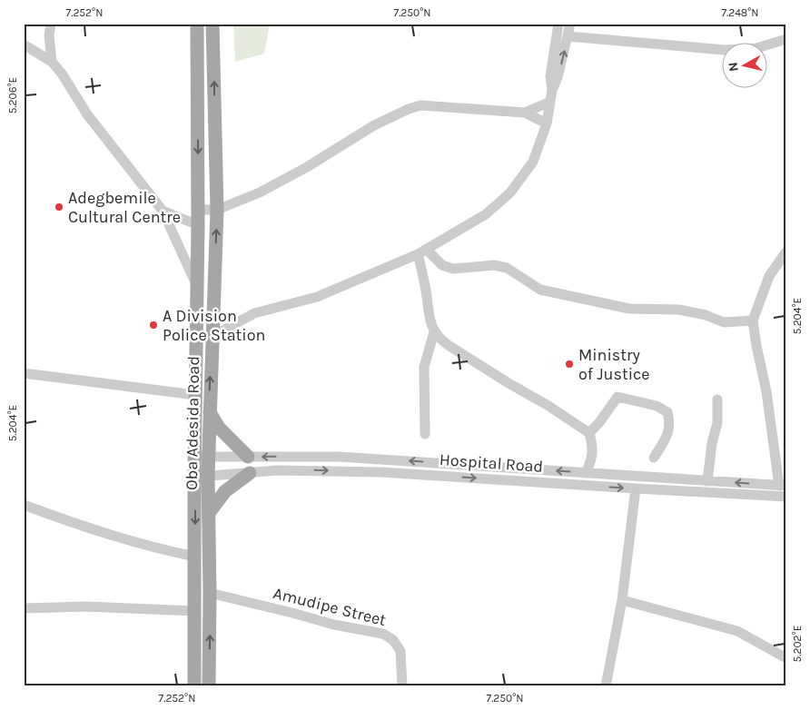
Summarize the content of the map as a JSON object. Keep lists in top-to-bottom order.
{
  "streets": {
    "main road": ["Oba Adesida Road"],
    "street": ["Hospital Road", "Amudipe Street"]
  },
  "crossings": [
    ["Oba Adesida Road", "Hospital Road"],
    ["Oba Adesida Road", "Amudipe Street"]
  ],
  "places": ["Adegbemile Cultural Centre", "A Division Police Station", "Ministry of Justice"],
  "north": "left",
  "coordinates": [
    "7.252°N",
    "7.250°N",
    "7.248°N",
    "5.206°E",
    "5.204°E",
    "5.202°E"
  ]
}
